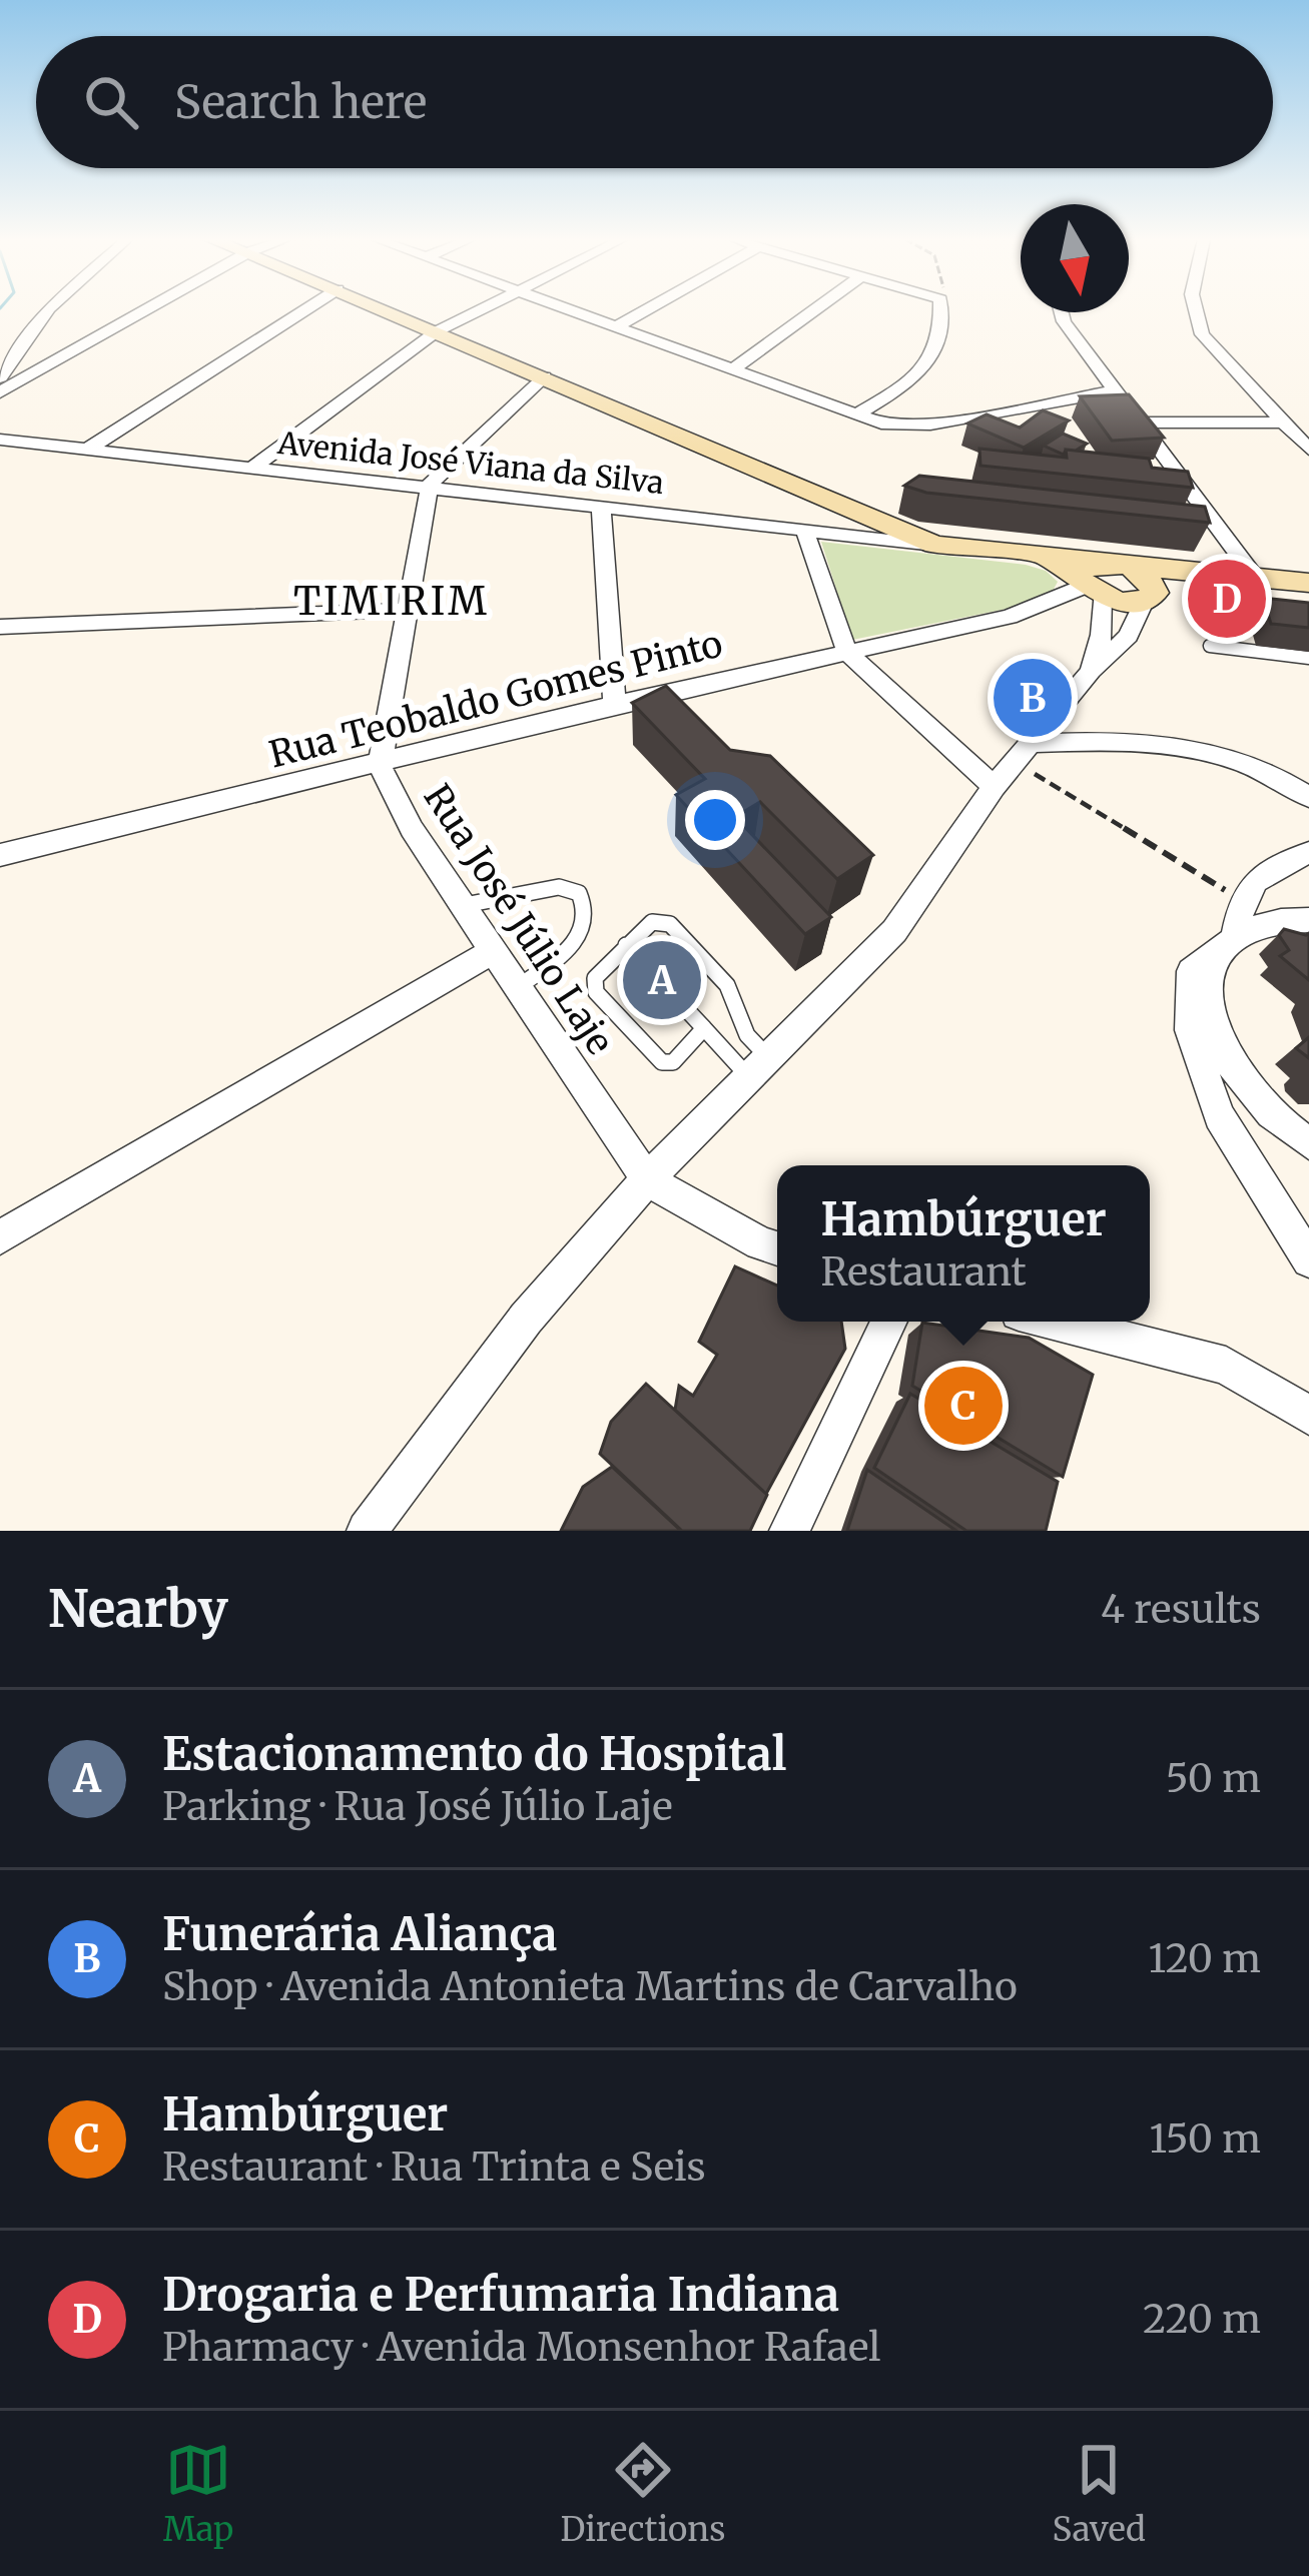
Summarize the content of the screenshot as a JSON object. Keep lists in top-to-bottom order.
{
  "streets": {
    "street": ["Avenida José Viana da Silva", "Rua Teobaldo Gomes Pinto", "Rua José Júlio Laje"]
  },
  "crossings": [
    ["Avenida José Viana da Silva", "Rua José Júlio Laje"],
    ["Rua Teobaldo Gomes Pinto", "Rua José Júlio Laje"]
  ],
  "districts": ["TIMIRIM"],
  "north": "bottom",
  "page": {
    "search": "Search here",
    "pins": [
      "D",
      "B",
      "A",
      "C"
    ],
    "popup": ["Hambúrguer", "Restaurant"],
    "heading": ["Nearby", "4 results"],
    "list": [
      {
        "mark": "A",
        "name": "Estacionamento do Hospital",
        "note": "Parking · Rua José Júlio Laje",
        "value": "50 m"
      },
      {
        "mark": "B",
        "name": "Funerária Aliança",
        "note": "Shop · Avenida Antonieta Martins de Carvalho",
        "value": "120 m"
      },
      {
        "mark": "C",
        "name": "Hambúrguer",
        "note": "Restaurant · Rua Trinta e Seis",
        "value": "150 m"
      },
      {
        "mark": "D",
        "name": "Drogaria e Perfumaria Indiana",
        "note": "Pharmacy · Avenida Monsenhor Rafael",
        "value": "220 m"
      }
    ],
    "nav": ["Map", "Directions", "Saved"]
  }
}
